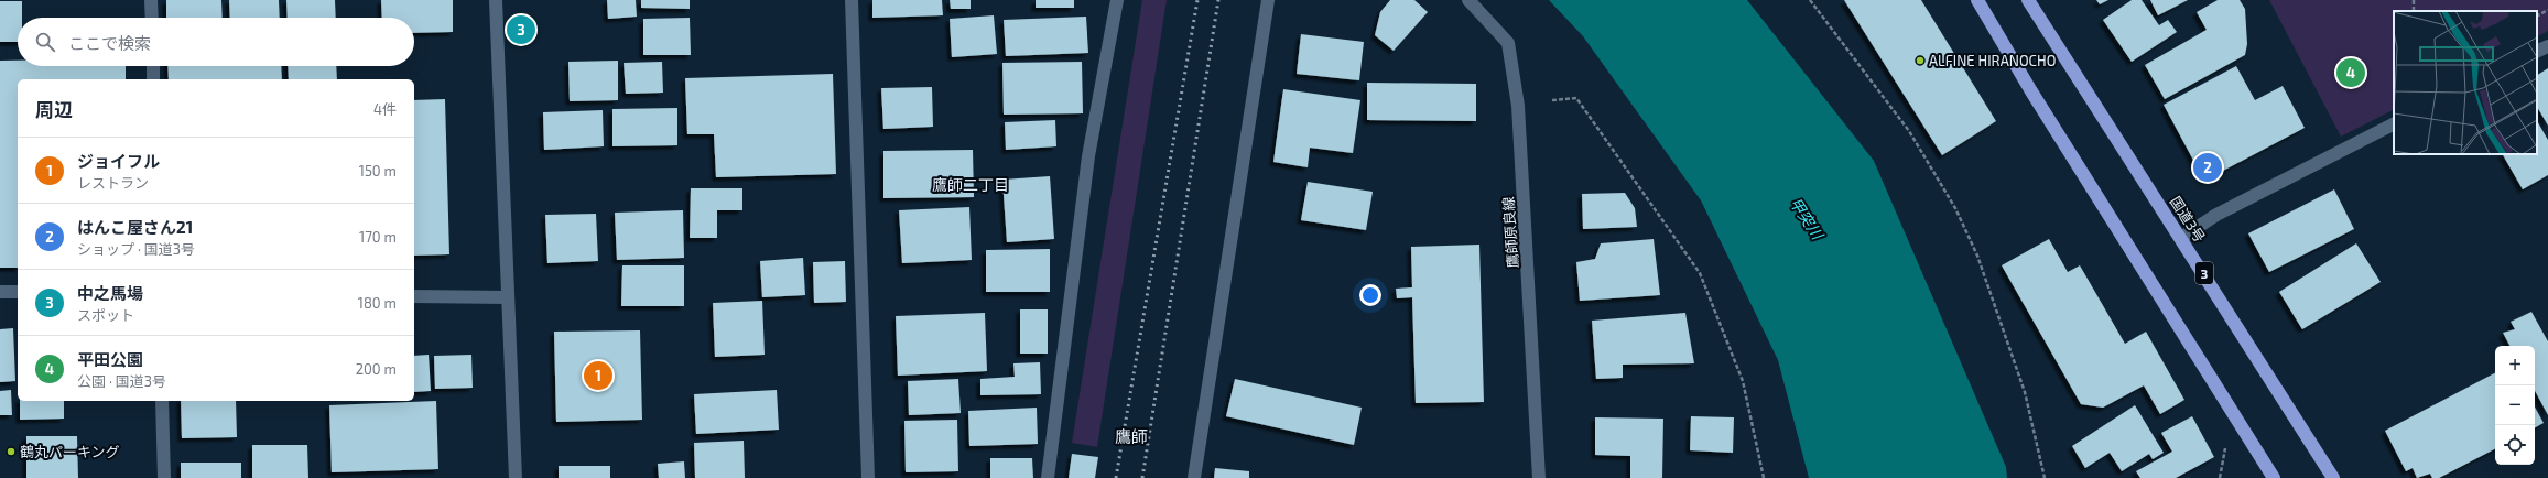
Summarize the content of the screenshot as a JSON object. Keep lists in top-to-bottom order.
{
  "streets": {
    "highway": ["国道3号", "3"],
    "street": ["鷹師原良線"]
  },
  "districts": ["鷹師二丁目", "鷹師"],
  "water": ["甲突川"],
  "places": ["ALFINE HIRANOCHO", "鶴丸パーキング"],
  "page": {
    "pins": [
      "3",
      "4",
      "2",
      "1"
    ],
    "search": "ここで検索",
    "heading": ["周辺", "4件"],
    "list": [
      {
        "mark": "1",
        "name": "ジョイフル",
        "note": "レストラン",
        "value": "150 m"
      },
      {
        "mark": "2",
        "name": "はんこ屋さん21",
        "note": "ショップ · 国道3号",
        "value": "170 m"
      },
      {
        "mark": "3",
        "name": "中之馬場",
        "note": "スポット",
        "value": "180 m"
      },
      {
        "mark": "4",
        "name": "平田公園",
        "note": "公園 · 国道3号",
        "value": "200 m"
      }
    ],
    "map_buttons": ["+", "−"]
  }
}
